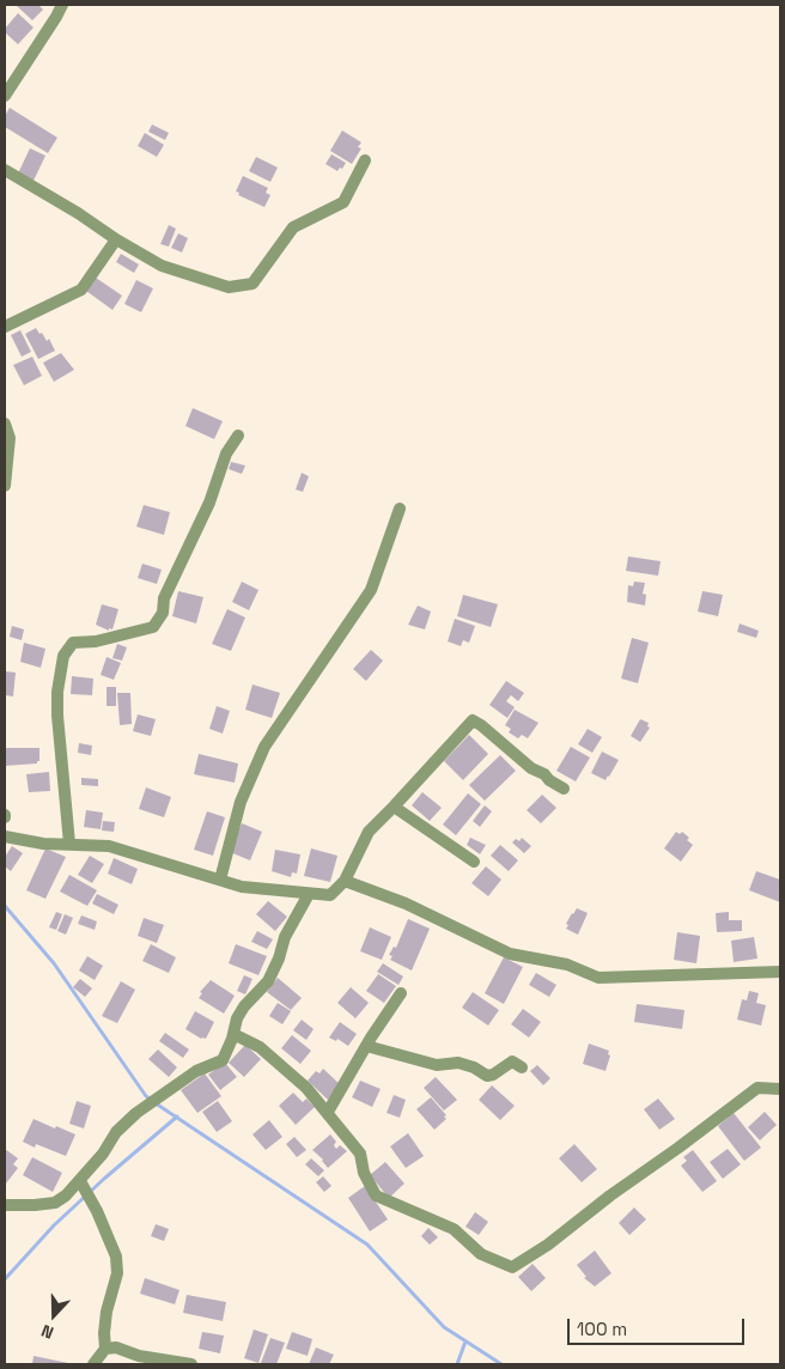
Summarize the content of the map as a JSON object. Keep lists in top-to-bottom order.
{
  "scale_bar": "100 m",
  "north": "bottom"
}
